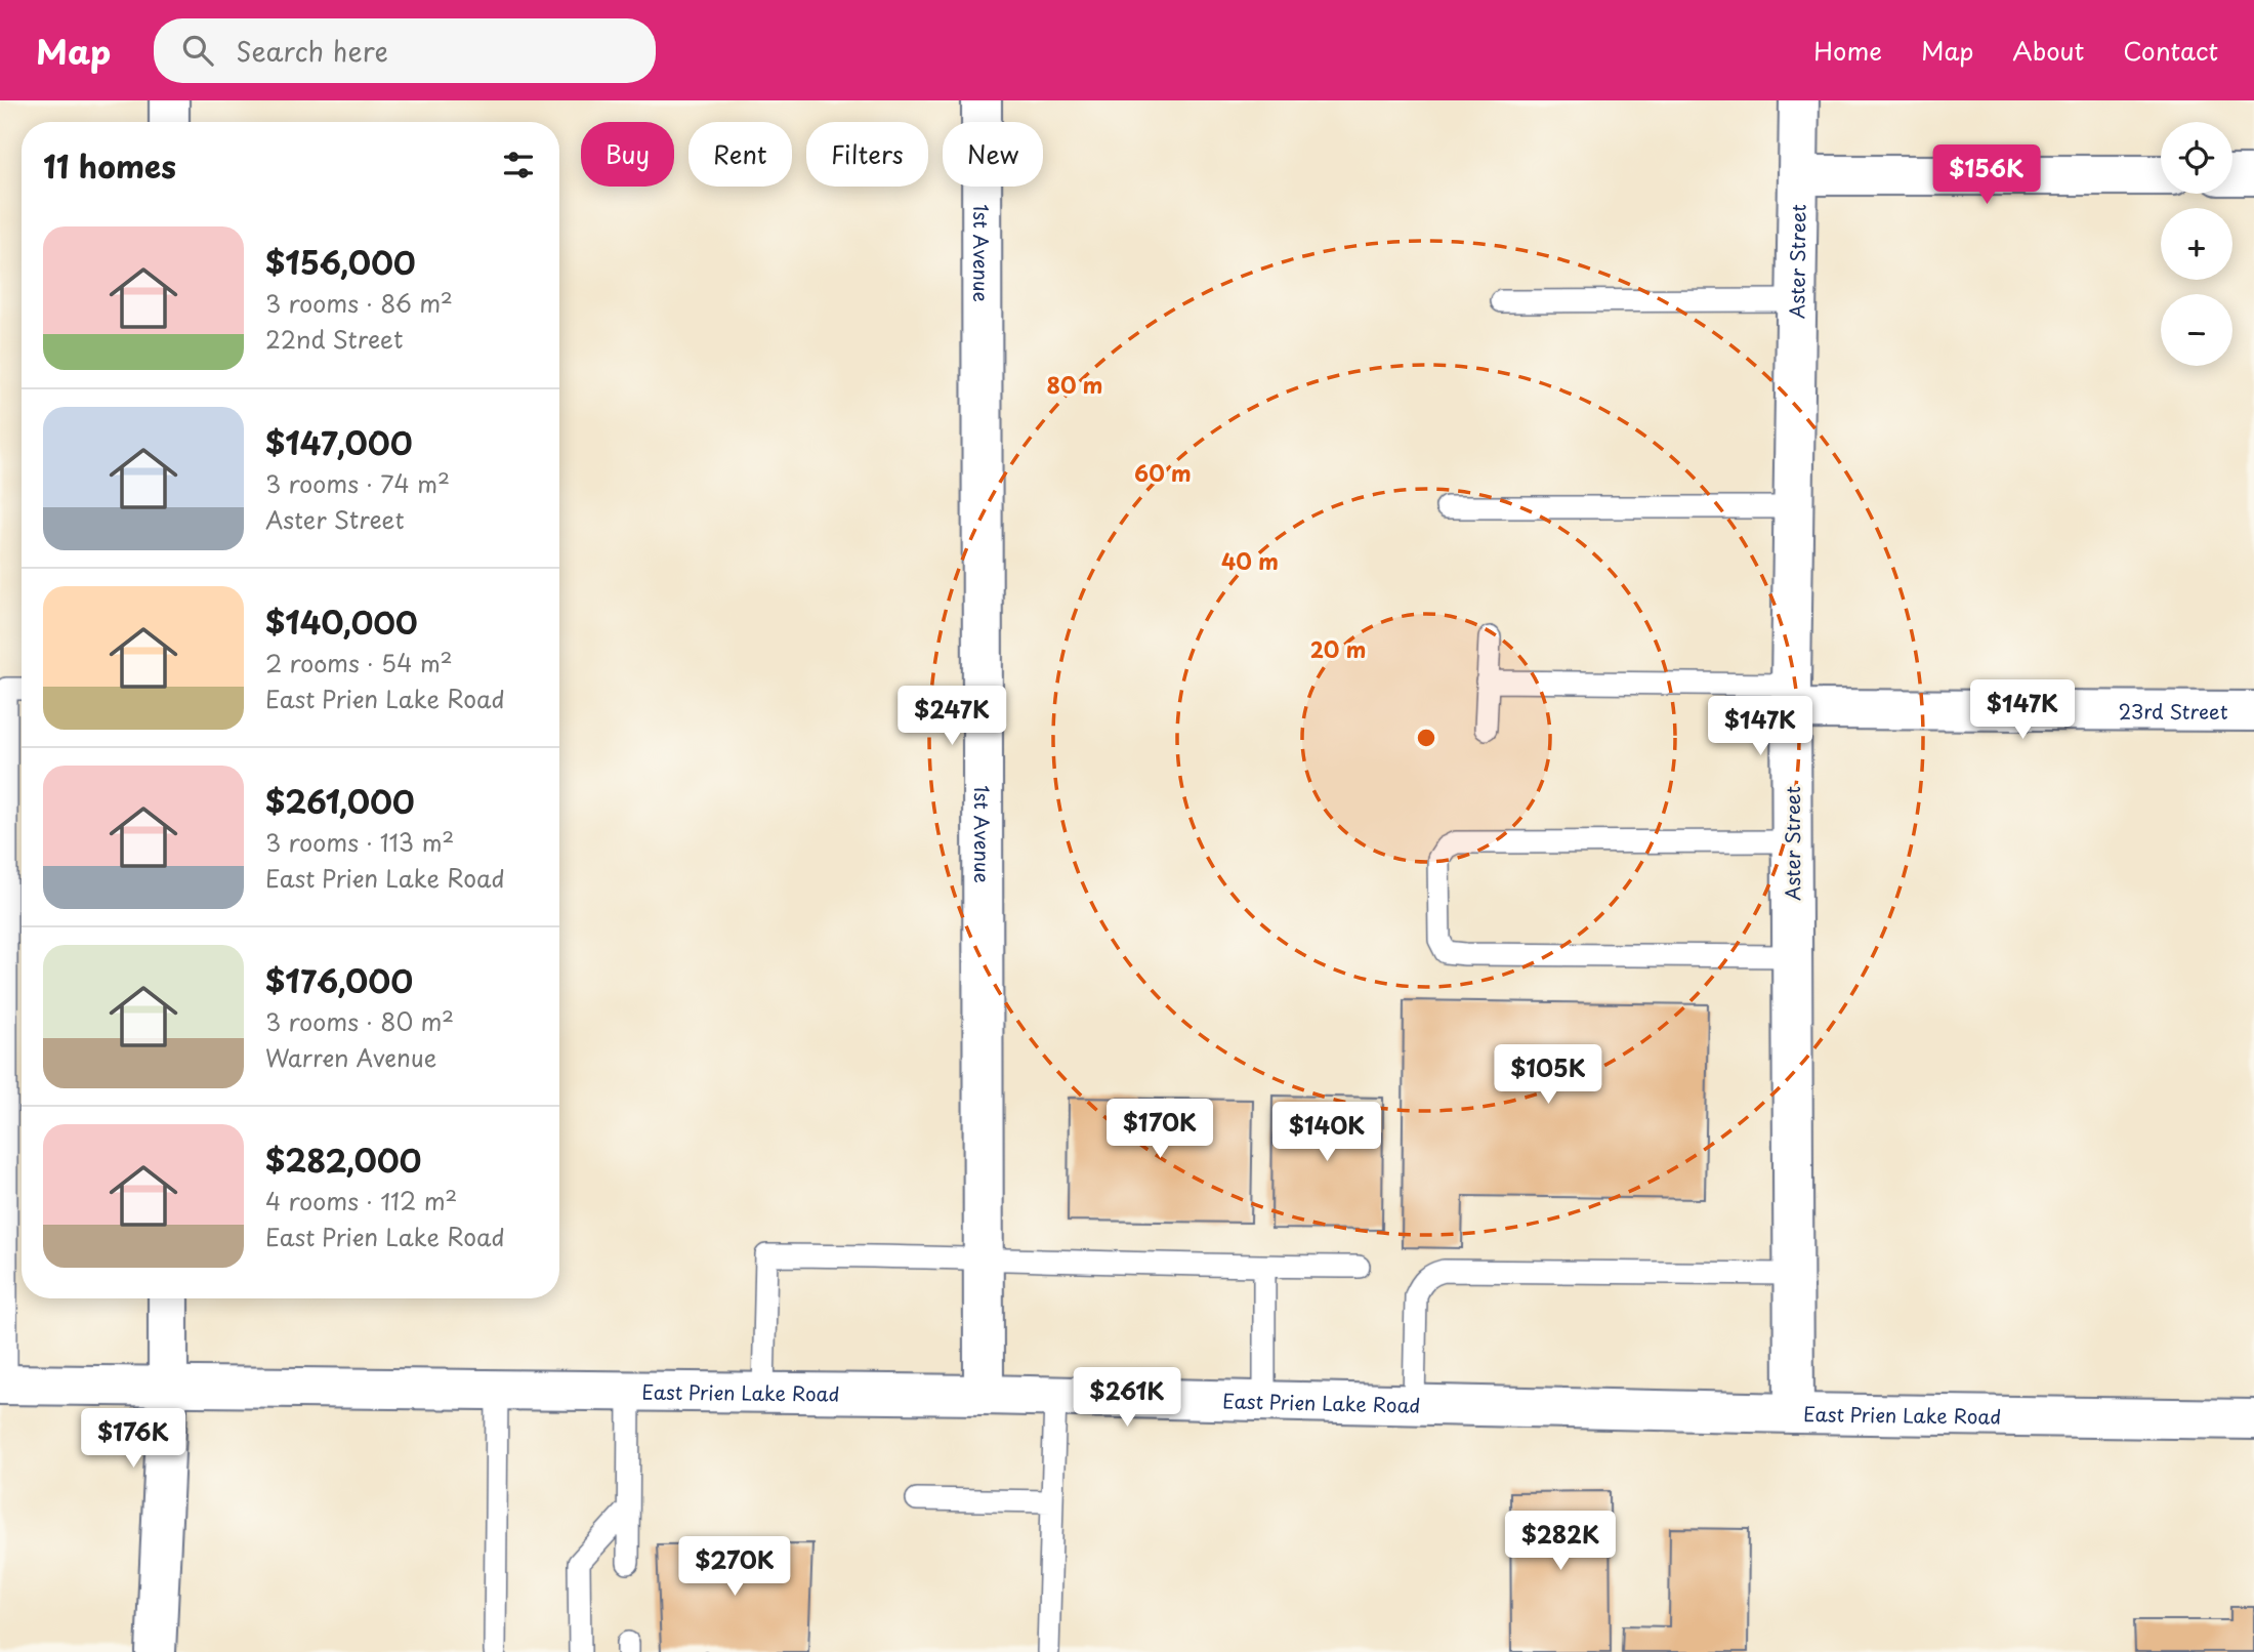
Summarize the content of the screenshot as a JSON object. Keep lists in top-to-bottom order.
{
  "streets": {
    "street": [
      "1st Avenue",
      "Aster Street",
      "23rd Street",
      "East Prien Lake Road"
    ]
  },
  "crossings": [
    ["1st Avenue", "East Prien Lake Road"],
    ["Aster Street", "23rd Street"],
    ["Aster Street", "East Prien Lake Road"]
  ],
  "page": {
    "header": "Map",
    "search": "Search here",
    "nav": [
      "Home",
      "Map",
      "About",
      "Contact"
    ],
    "map_buttons": ["+", "−"],
    "chip": [
      "Buy",
      "Rent",
      "Filters",
      "New"
    ],
    "heading": "11 homes",
    "price": [
      "$156K",
      "$147K",
      "$247K",
      "$147K",
      "$105K",
      "$170K",
      "$140K",
      "$261K",
      "$176K",
      "$282K",
      "$270K"
    ],
    "list": [
      {
        "name": "$156,000",
        "note": "3 rooms · 86 m² · 22nd Street"
      },
      {
        "name": "$147,000",
        "note": "3 rooms · 74 m² · Aster Street"
      },
      {
        "name": "$140,000",
        "note": "2 rooms · 54 m² · East Prien Lake Road"
      },
      {
        "name": "$261,000",
        "note": "3 rooms · 113 m² · East Prien Lake Road"
      },
      {
        "name": "$176,000",
        "note": "3 rooms · 80 m² · Warren Avenue"
      },
      {
        "name": "$282,000",
        "note": "4 rooms · 112 m² · East Prien Lake Road"
      }
    ]
  },
  "rings": [
    "80 m",
    "60 m",
    "40 m",
    "20 m"
  ]
}
